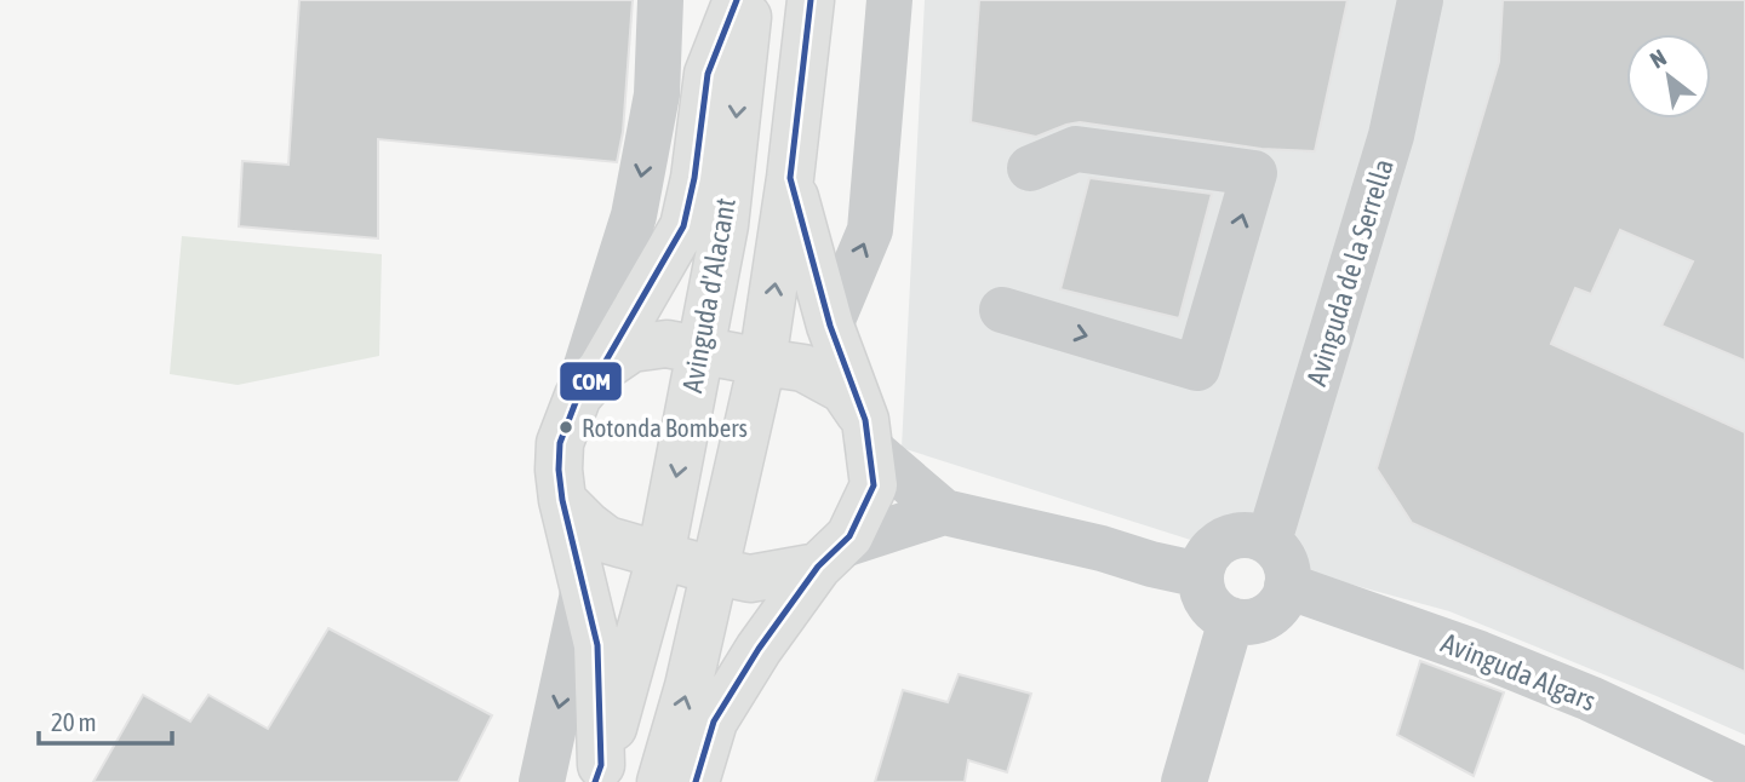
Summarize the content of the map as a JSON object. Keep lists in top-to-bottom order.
{
  "streets": {
    "main road": ["Avinguda d'Alacant"],
    "street": ["Avinguda de la Serrella", "Avinguda Algars"]
  },
  "crossings": [
    ["Avinguda de la Serrella", "Avinguda Algars"]
  ],
  "places": ["Rotonda Bombers"],
  "lines": ["transit line COM"],
  "scale_bar": "20 m",
  "north": "top left"
}
